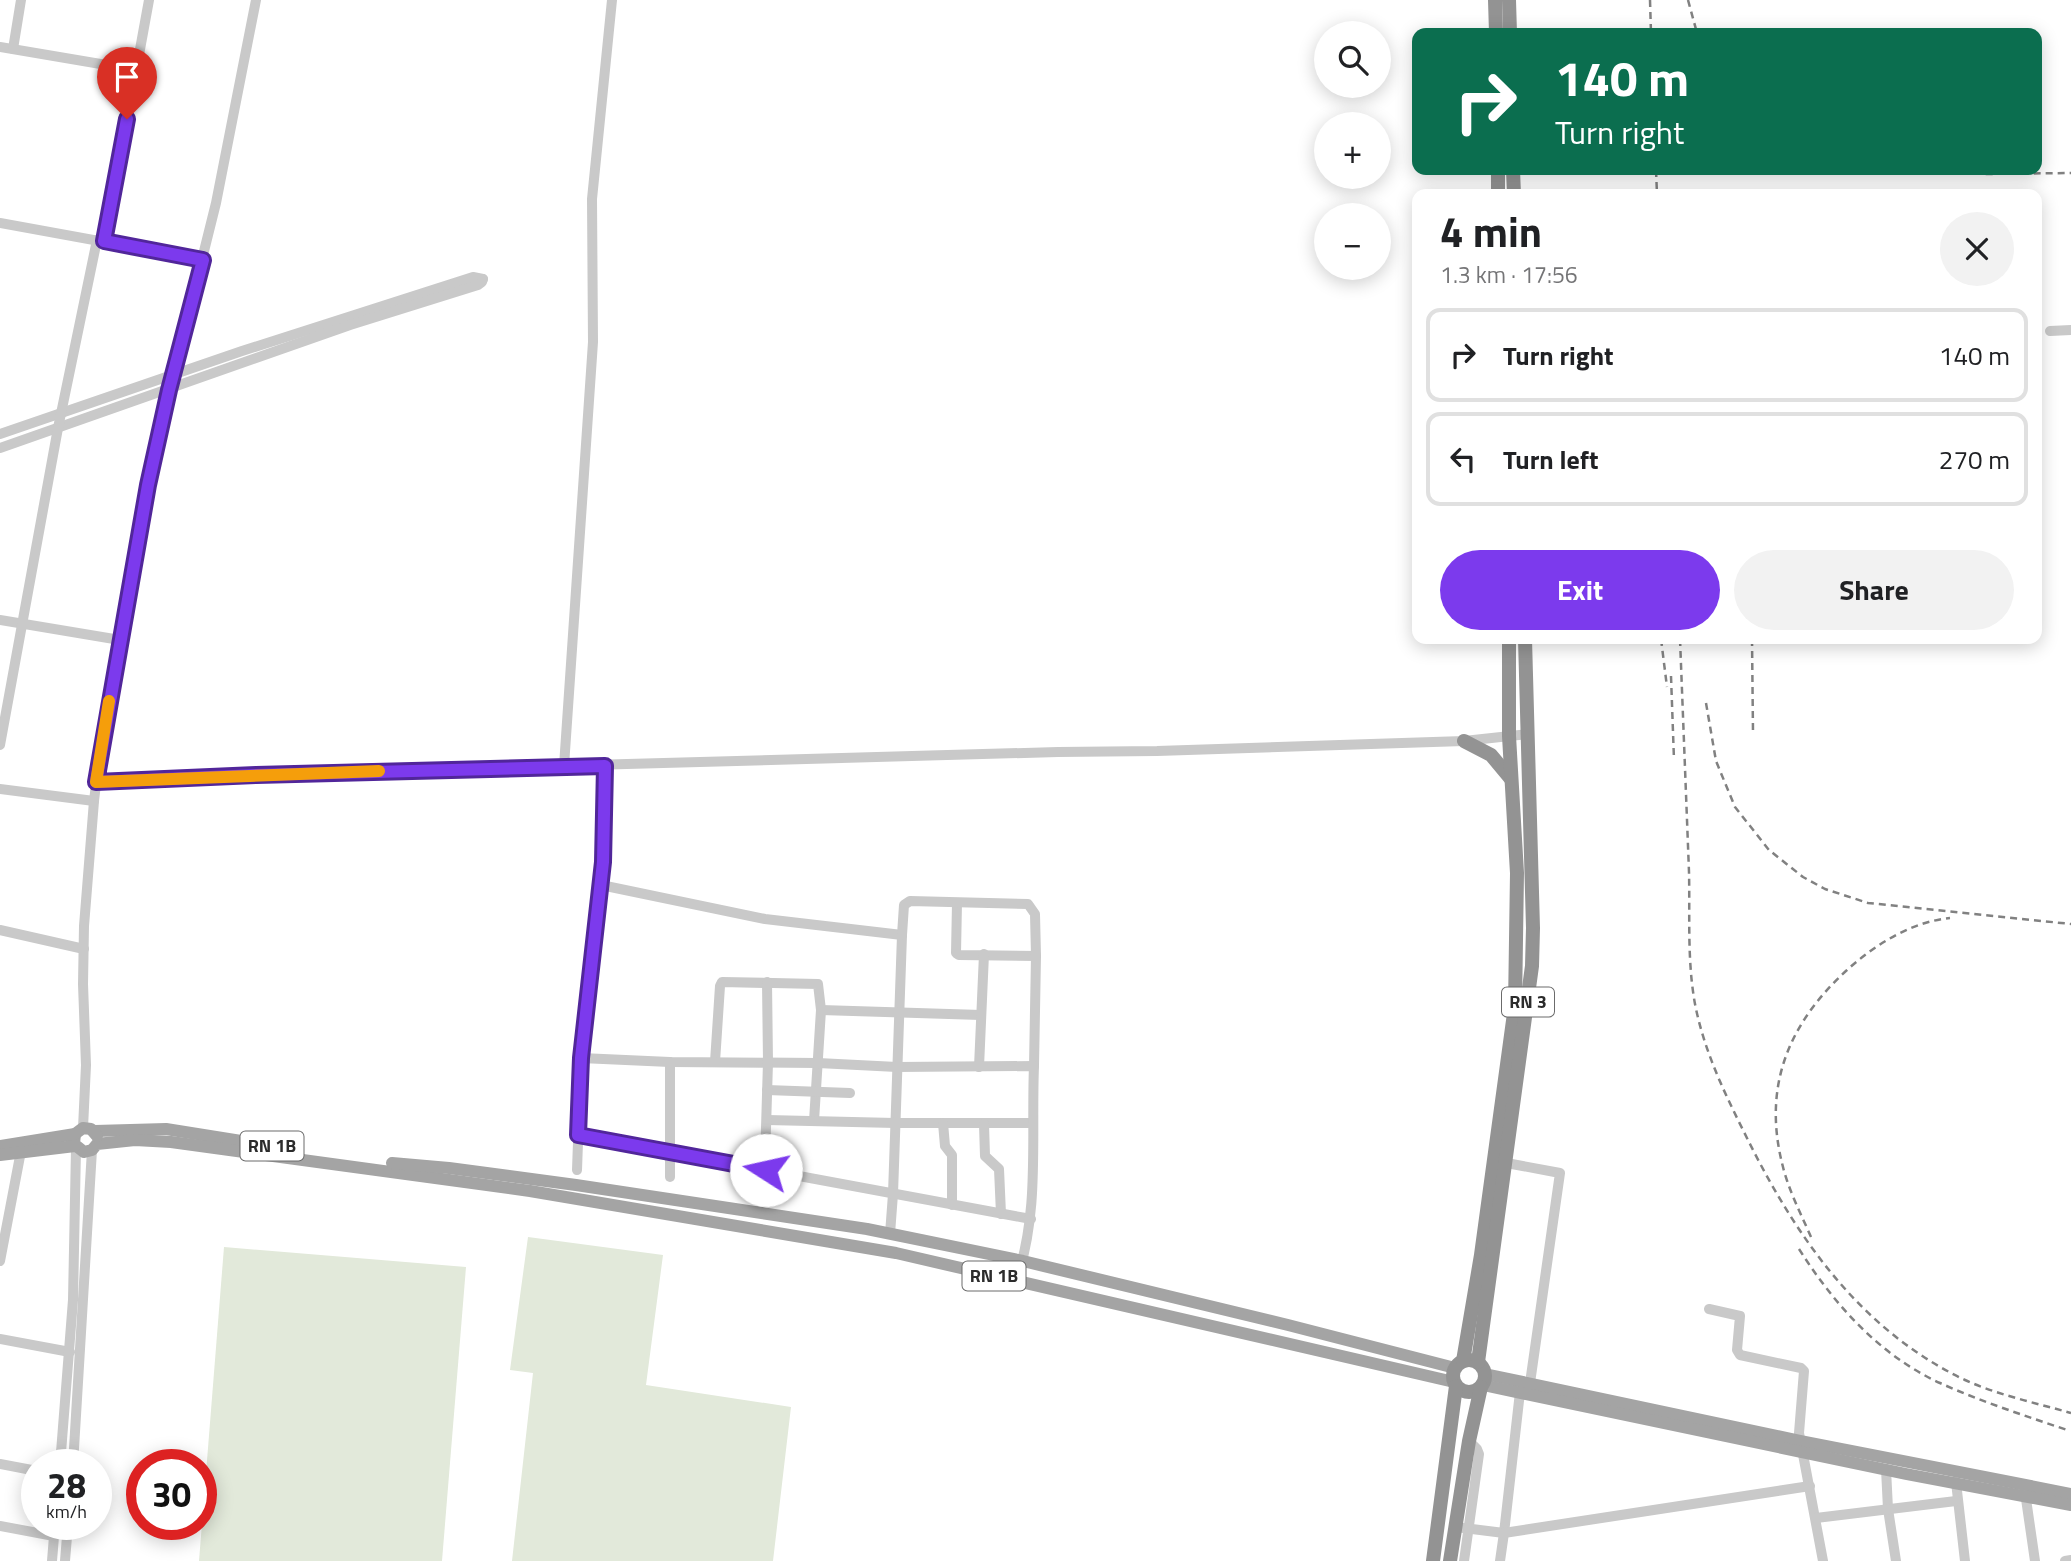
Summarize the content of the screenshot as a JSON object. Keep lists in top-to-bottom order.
{
  "streets": {
    "highway": ["RN 3"],
    "main road": ["RN 1B"]
  },
  "crossings": [
    ["RN 3", "RN 1B"]
  ],
  "page": {
    "map_buttons": ["+", "−"],
    "turn": ["140 m", "Turn right"],
    "heading": ["4 min", "1.3 km · 17:56"],
    "list": [
      {
        "name": "Turn right",
        "value": "140 m"
      },
      {
        "name": "Turn left",
        "value": "270 m"
      }
    ],
    "buttons": ["Exit", "Share"],
    "speed": "28 km/h",
    "limit": "30"
  }
}
